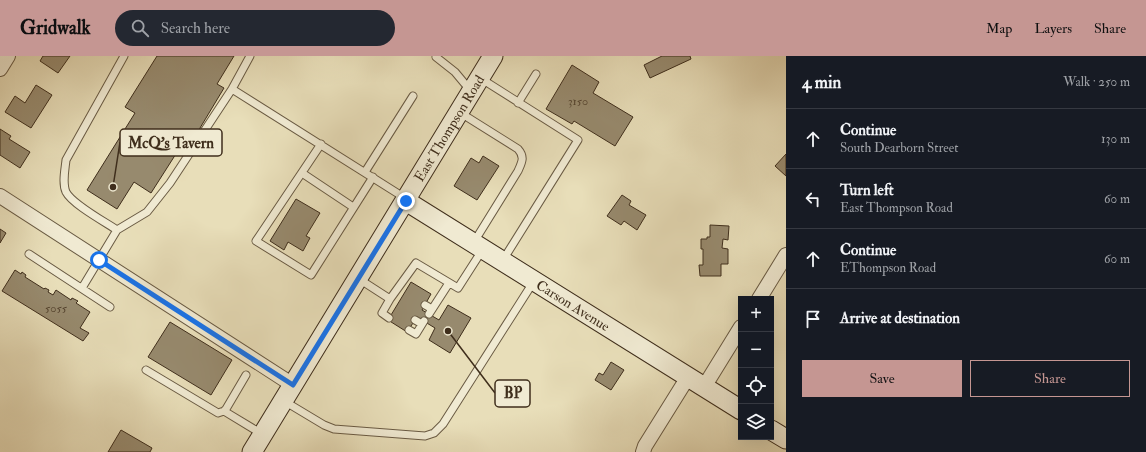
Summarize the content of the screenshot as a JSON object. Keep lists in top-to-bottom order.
{
  "streets": {
    "main road": ["East Thompson Road", "Carson Avenue"]
  },
  "crossings": [
    ["East Thompson Road", "Carson Avenue"]
  ],
  "places": ["McQ's Tavern", "BP"],
  "house_numbers": ["3150", "5055"],
  "page": {
    "header": "Gridwalk",
    "search": "Search here",
    "nav": ["Map", "Layers", "Share"],
    "heading": ["4 min", "Walk · 250 m"],
    "list": [
      ["Continue", "South Dearborn Street", "130 m"],
      ["Turn left", "East Thompson Road", "60 m"],
      ["Continue", "EThompson Road", "60 m"],
      "Arrive at destination"
    ],
    "map_buttons": ["+", "−"],
    "buttons": ["Save", "Share"]
  }
}
